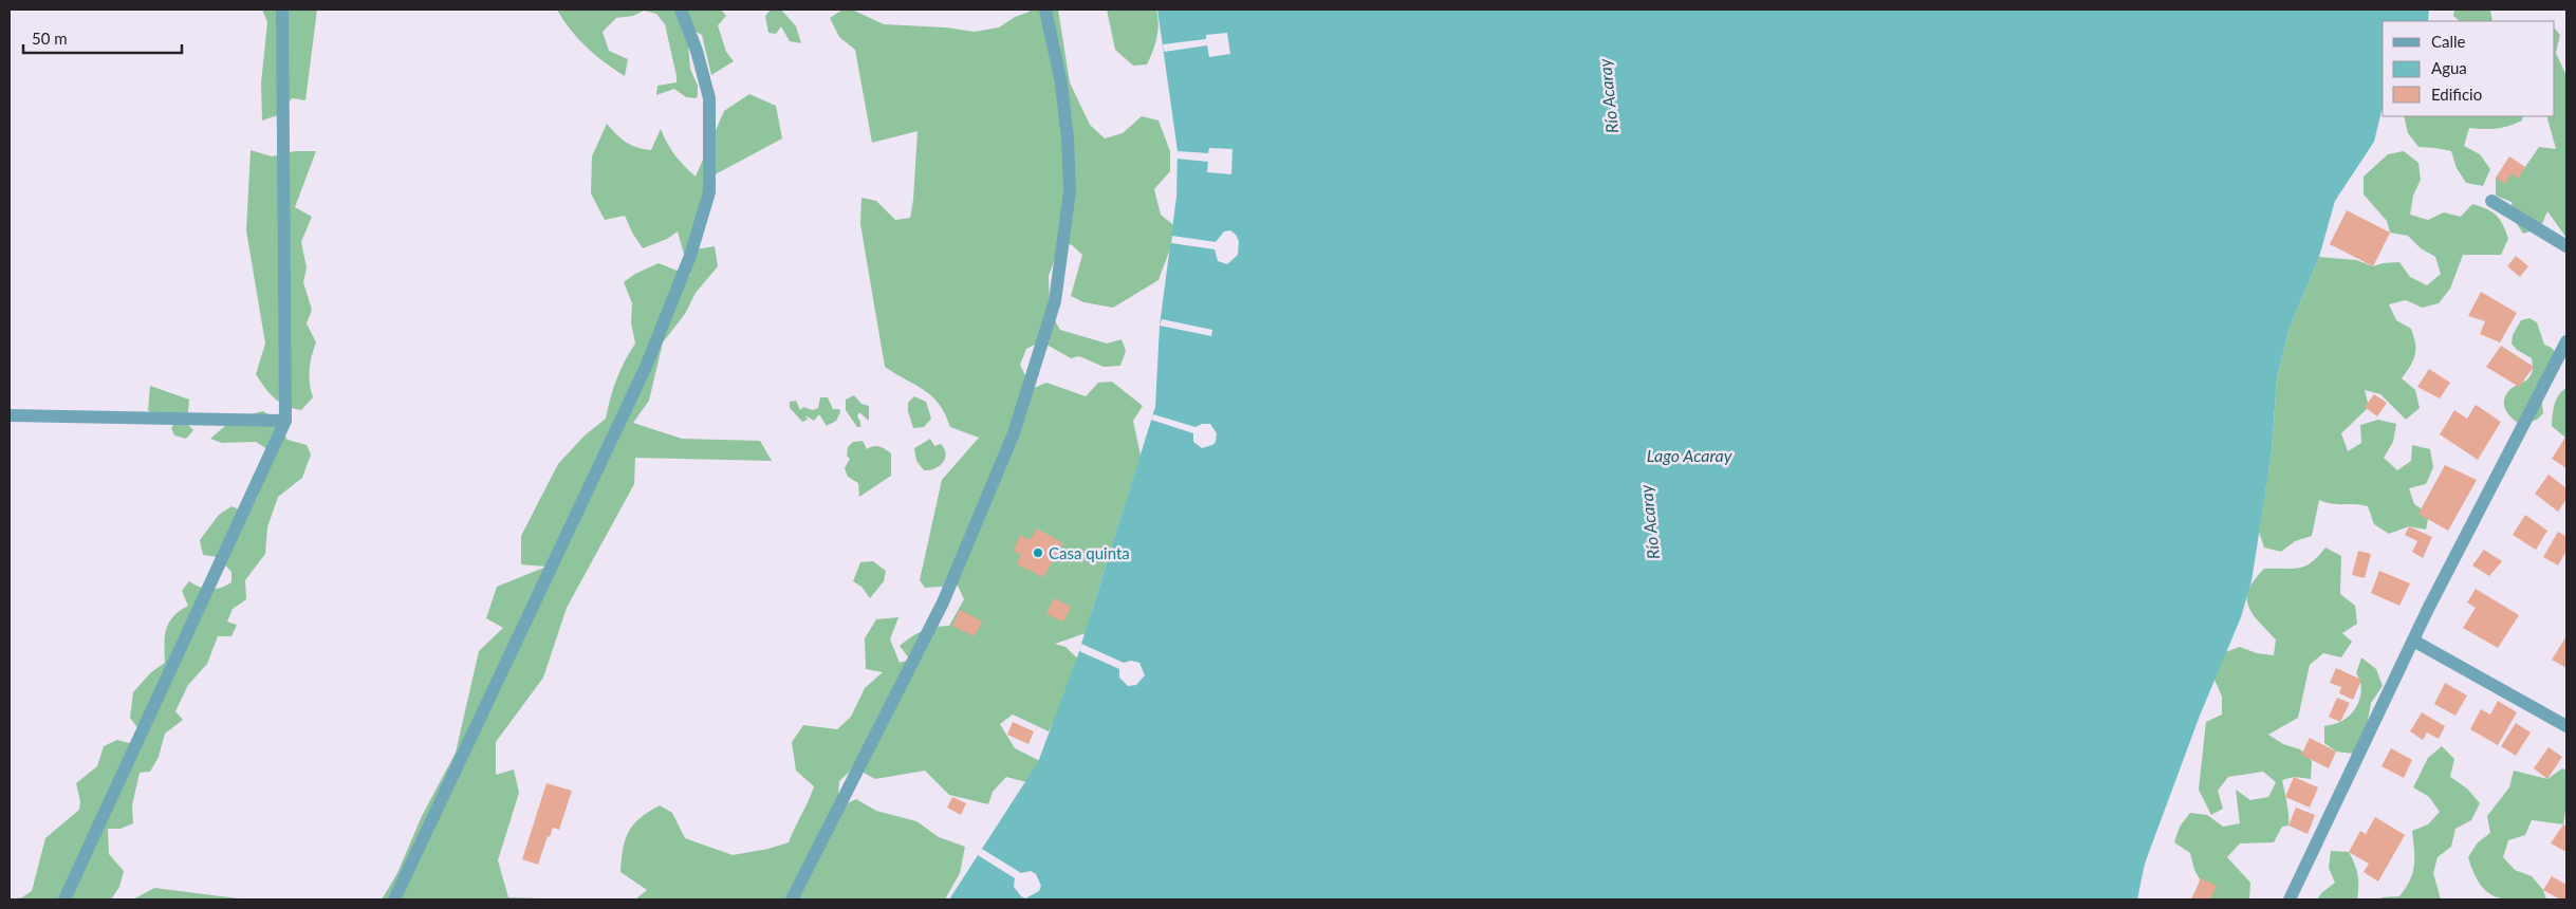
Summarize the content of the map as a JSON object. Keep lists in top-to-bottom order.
{
  "water": ["Río Acaray", "Lago Acaray"],
  "places": ["Casa quinta"],
  "legend": ["Calle", "Agua", "Edificio"],
  "scale_bar": "50 m"
}
